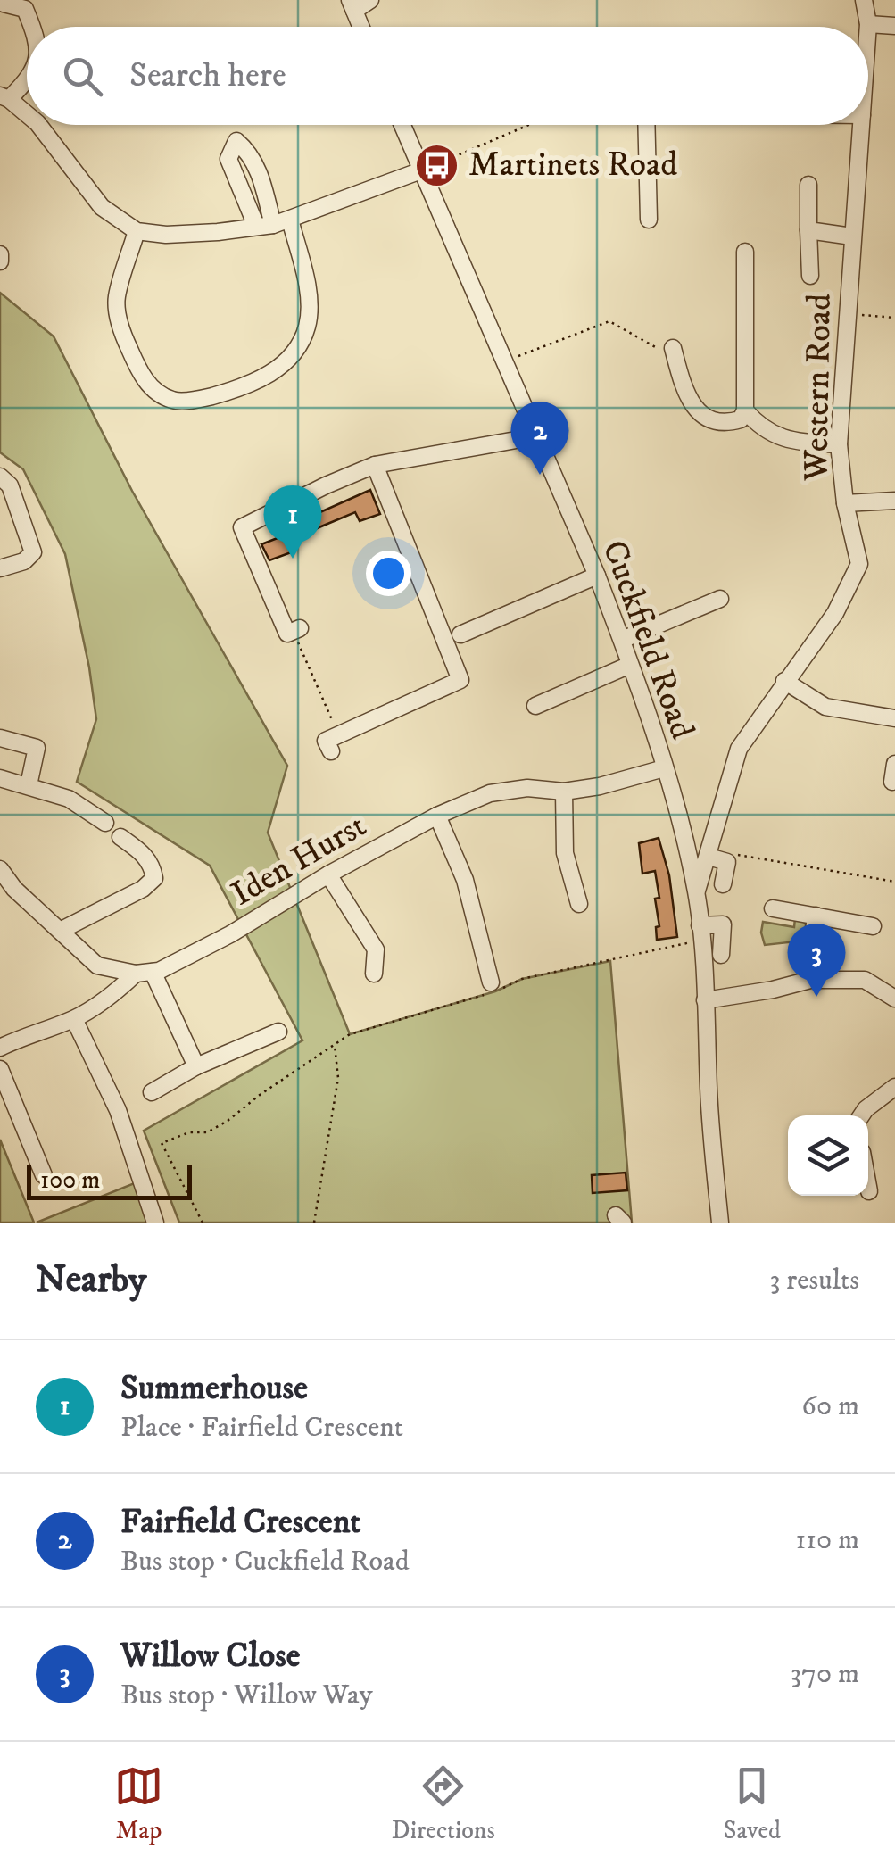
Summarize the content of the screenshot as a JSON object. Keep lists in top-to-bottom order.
{
  "streets": {
    "street": ["Western Road", "Cuckfield Road", "Iden Hurst"]
  },
  "crossings": [
    ["Western Road", "Cuckfield Road"],
    ["Cuckfield Road", "Iden Hurst"]
  ],
  "places": {
    "bus stop": ["Martinets Road"]
  },
  "scale_bar": "100 m",
  "page": {
    "search": "Search here",
    "pins": ["2", "1", "3"],
    "scale": "100 m",
    "heading": ["Nearby", "3 results"],
    "list": [
      {
        "mark": "1",
        "name": "Summerhouse",
        "note": "Place · Fairfield Crescent",
        "value": "60 m"
      },
      {
        "mark": "2",
        "name": "Fairfield Crescent",
        "note": "Bus stop · Cuckfield Road",
        "value": "110 m"
      },
      {
        "mark": "3",
        "name": "Willow Close",
        "note": "Bus stop · Willow Way",
        "value": "370 m"
      }
    ],
    "nav": ["Map", "Directions", "Saved"]
  }
}
